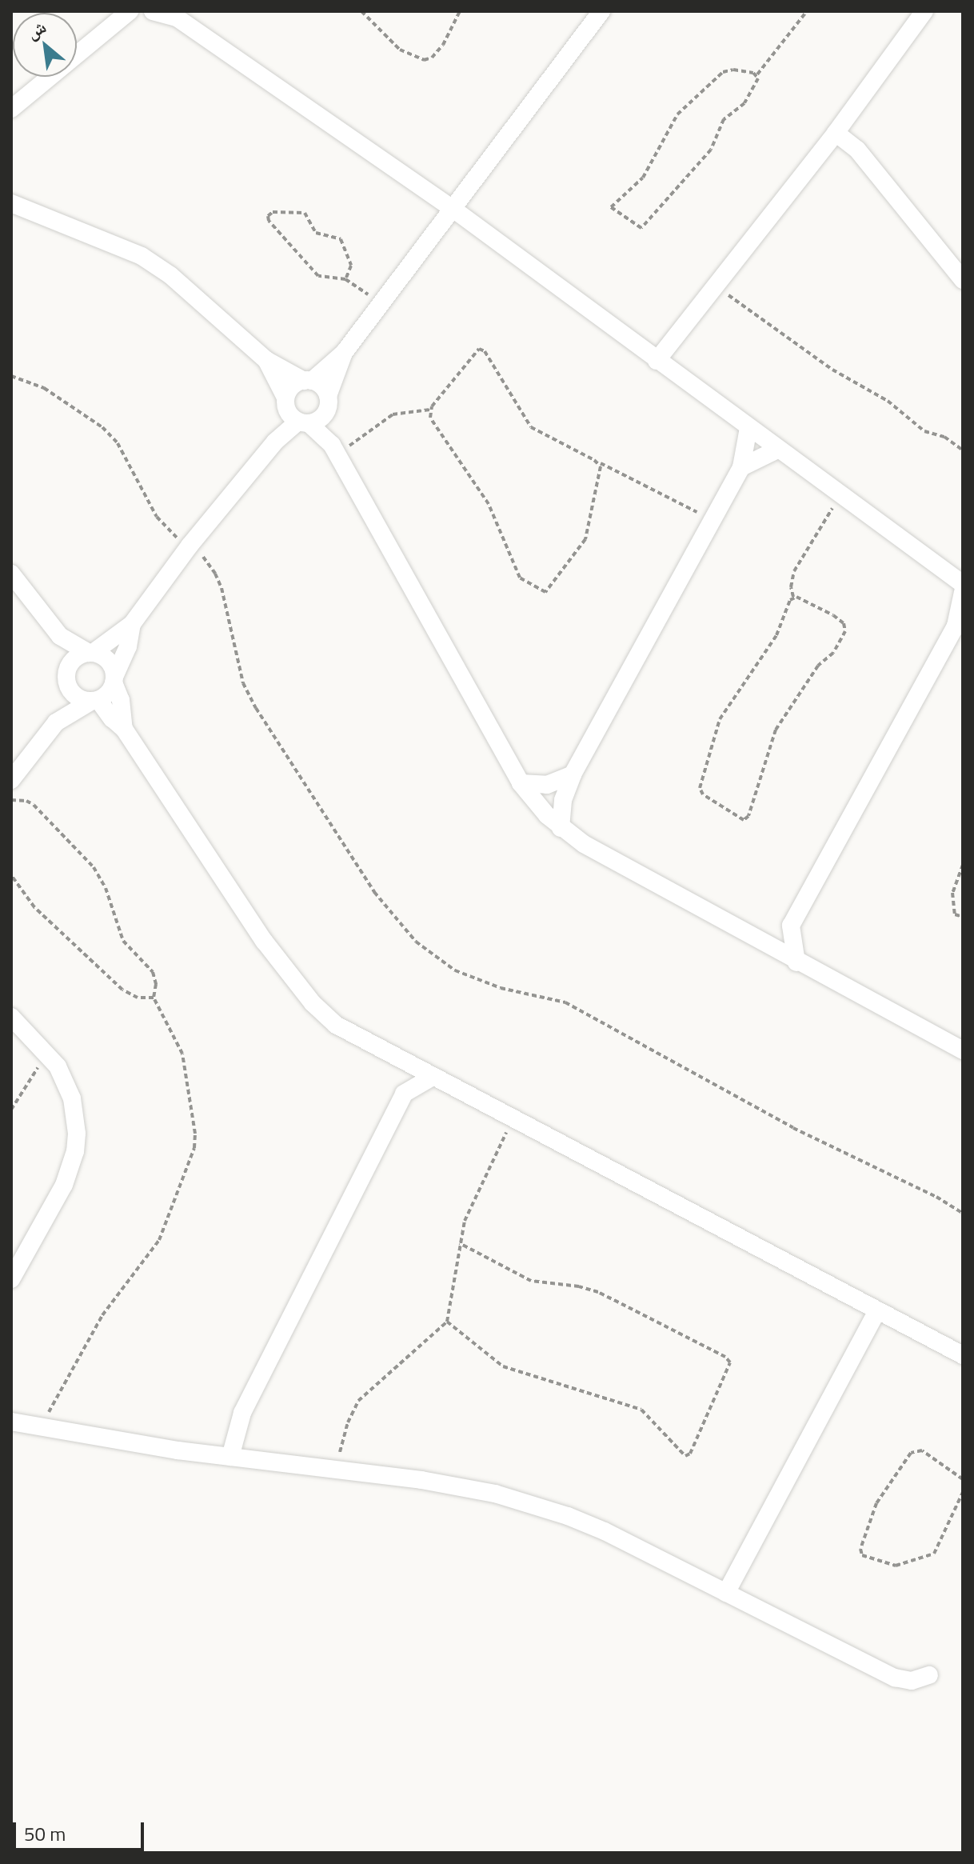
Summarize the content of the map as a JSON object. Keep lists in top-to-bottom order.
{
  "scale_bar": "50 m",
  "north": "top left"
}
